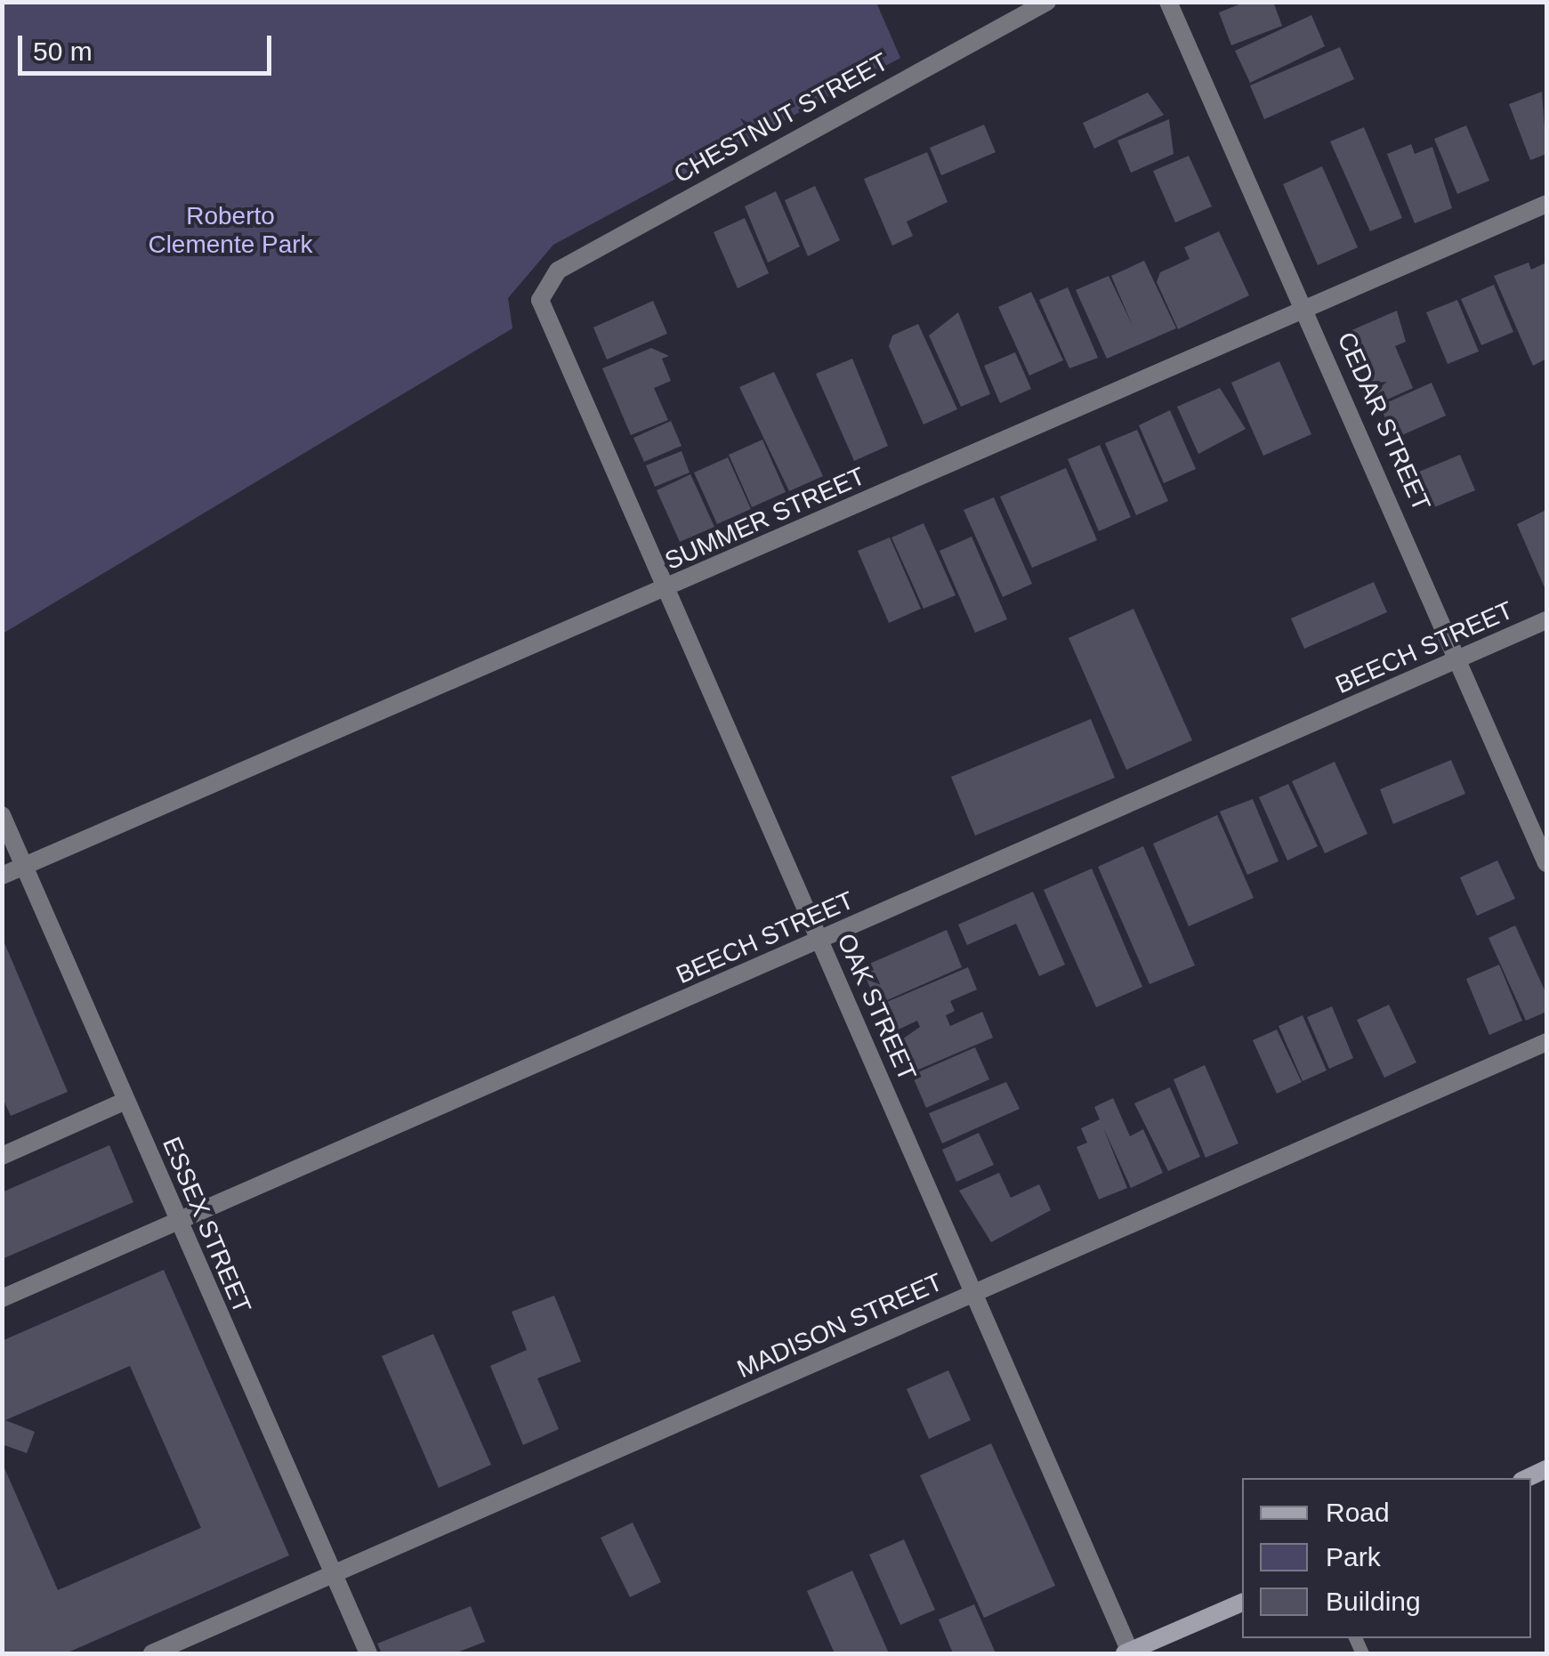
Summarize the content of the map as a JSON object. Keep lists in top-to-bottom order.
{
  "streets": {
    "street": [
      "CHESTNUT STREET",
      "CEDAR STREET",
      "SUMMER STREET",
      "BEECH STREET",
      "OAK STREET",
      "ESSEX STREET",
      "MADISON STREET"
    ]
  },
  "crossings": [
    ["CHESTNUT STREET", "OAK STREET"],
    ["CEDAR STREET", "SUMMER STREET"],
    ["CEDAR STREET", "BEECH STREET"],
    ["SUMMER STREET", "OAK STREET"],
    ["SUMMER STREET", "ESSEX STREET"],
    ["BEECH STREET", "OAK STREET"],
    ["BEECH STREET", "ESSEX STREET"],
    ["OAK STREET", "MADISON STREET"],
    ["ESSEX STREET", "MADISON STREET"]
  ],
  "parks": ["Roberto Clemente Park"],
  "legend": ["Road", "Park", "Building"],
  "scale_bar": "50 m"
}
